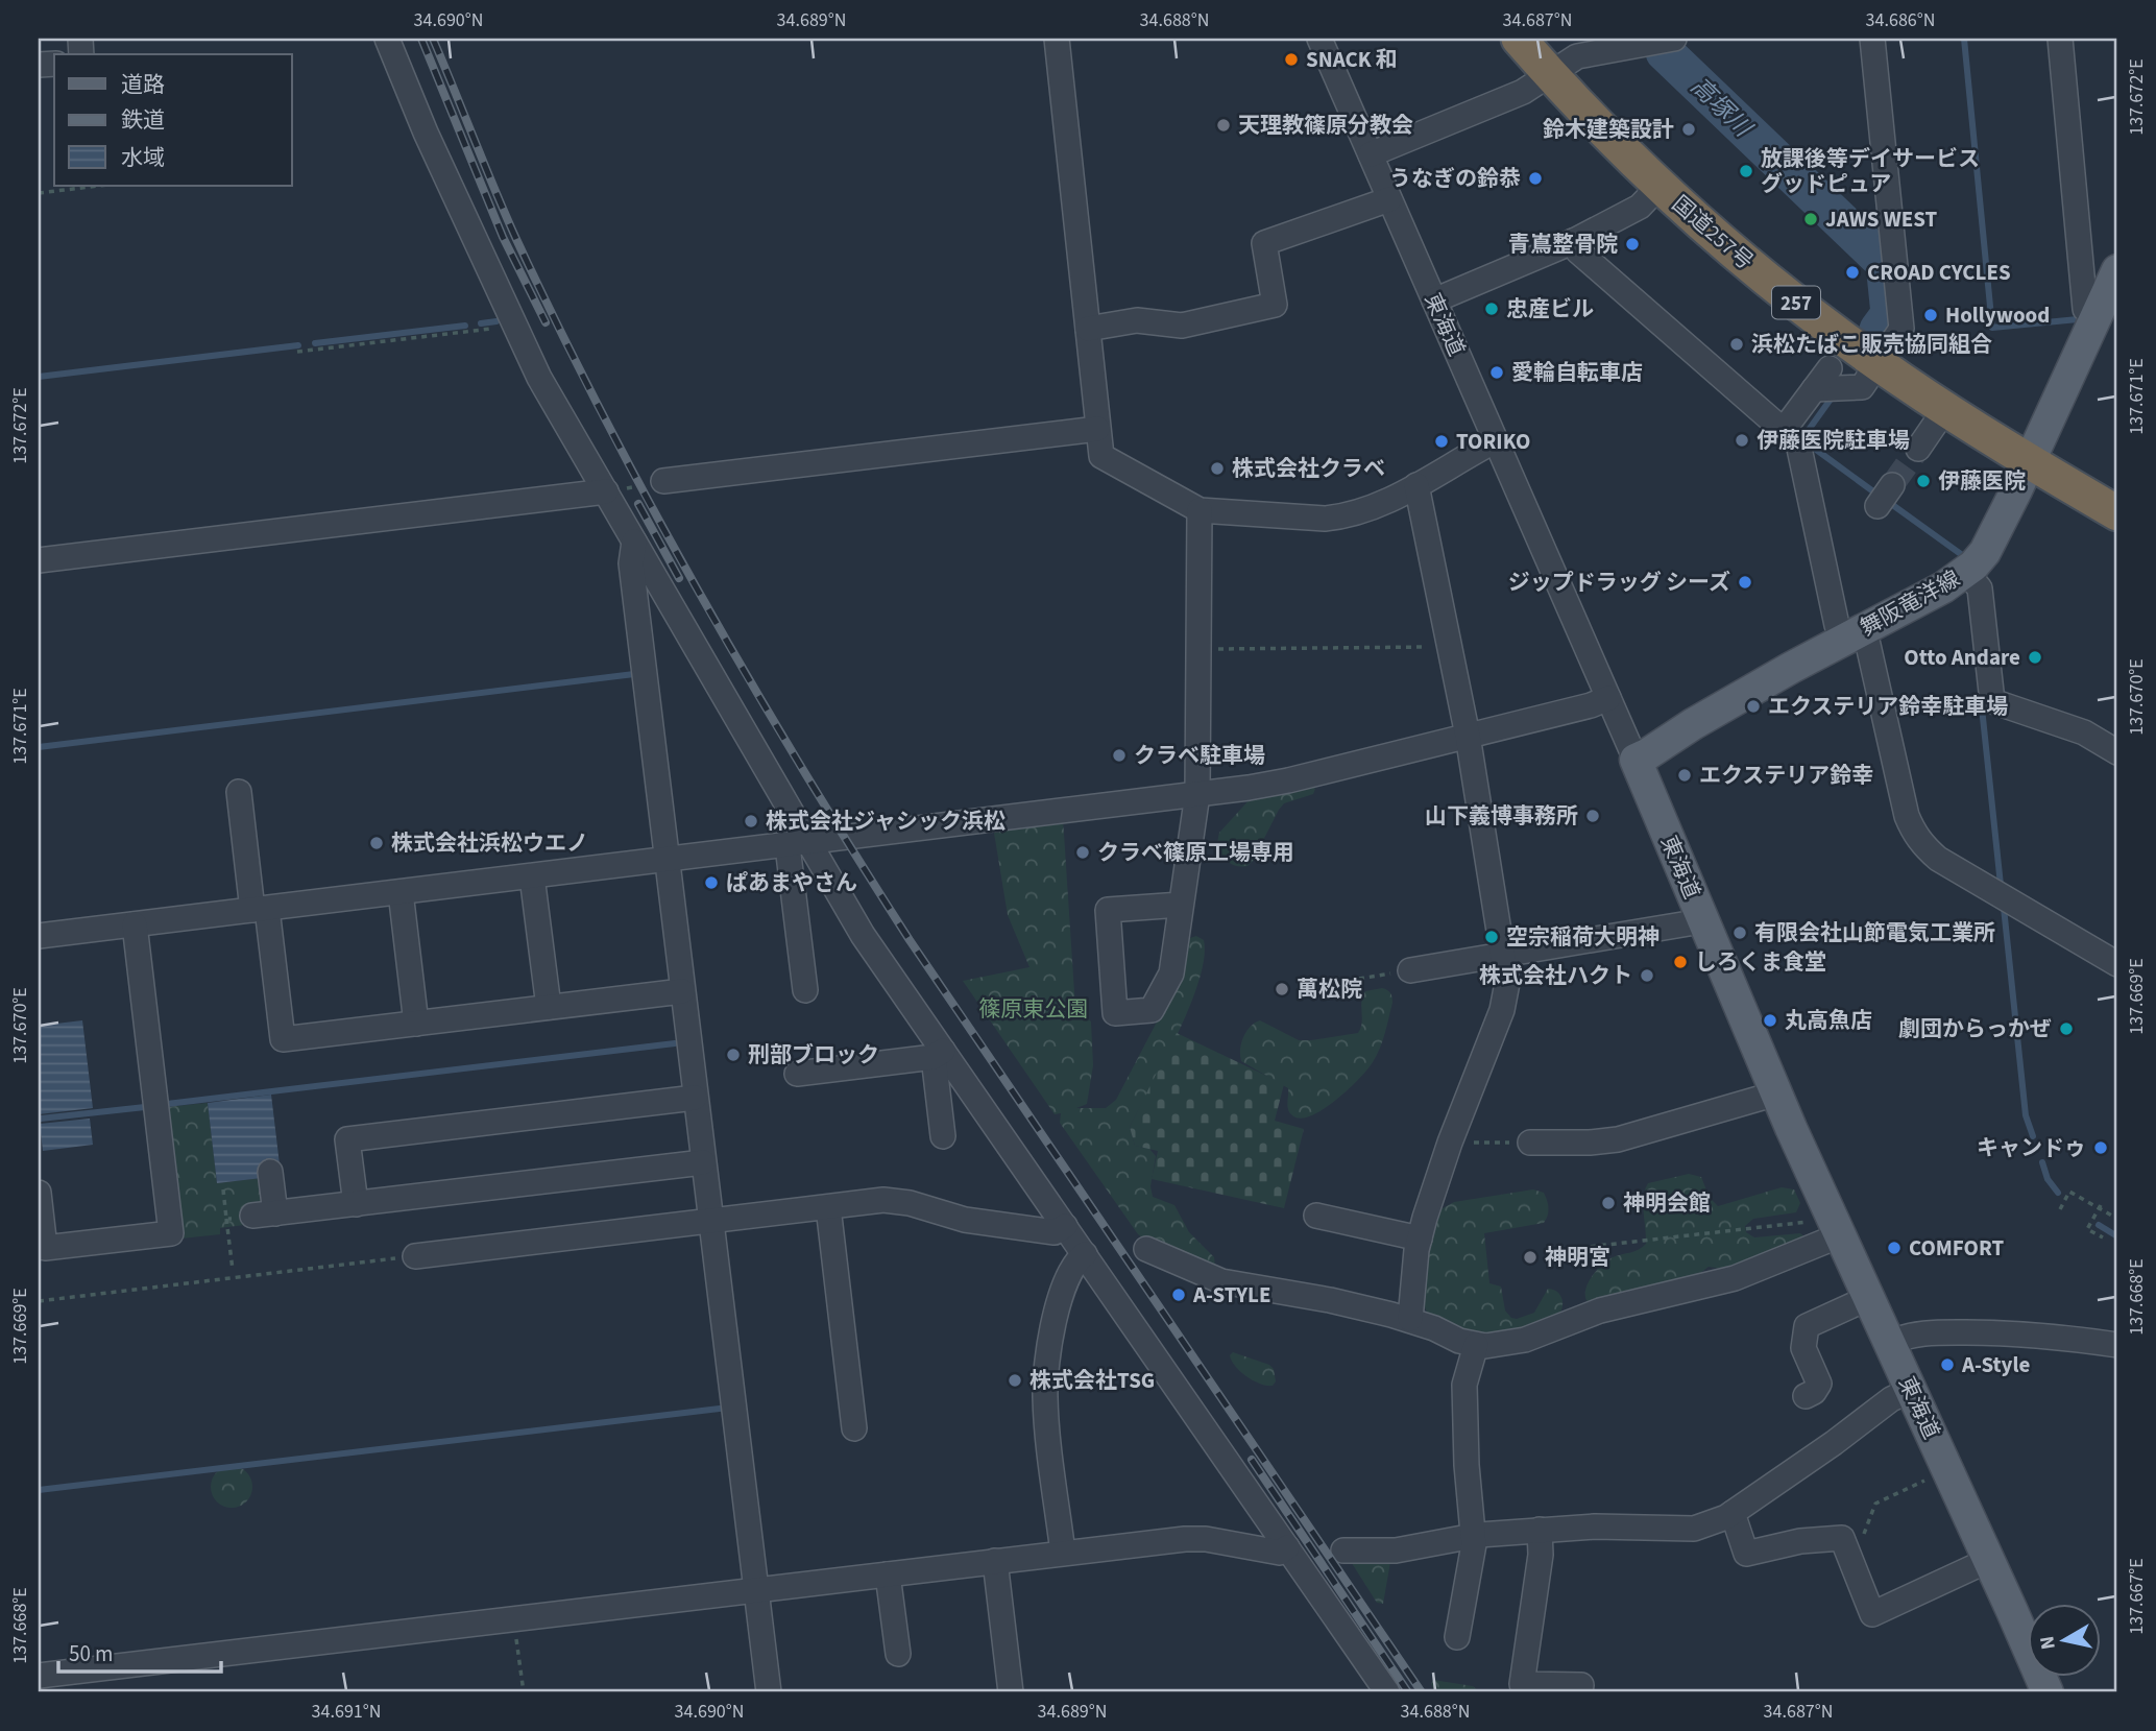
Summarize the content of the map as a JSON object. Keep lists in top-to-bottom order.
{
  "streets": {
    "highway": ["国道257号", "257"],
    "main road": ["東海道", "舞阪竜洋線"]
  },
  "crossings": [
    ["国道257号", "舞阪竜洋線"],
    ["東海道", "舞阪竜洋線"]
  ],
  "water": ["高塚川"],
  "parks": ["篠原東公園"],
  "places": [
    "SNACK 和",
    "天理教篠原分教会",
    "鈴木建築設計",
    "放課後等デイサービス グッドピュア",
    "うなぎの鈴恭",
    "JAWS WEST",
    "青嶌整骨院",
    "CROAD CYCLES",
    "忠産ビル",
    "Hollywood",
    "浜松たばこ販売協同組合",
    "愛輪自転車店",
    "伊藤医院駐車場",
    "TORIKO",
    "株式会社クラベ",
    "伊藤医院",
    "ジップドラッグ シーズ",
    "Otto Andare",
    "エクステリア鈴幸駐車場",
    "クラベ駐車場",
    "エクステリア鈴幸",
    "山下義博事務所",
    "株式会社ジャシック浜松",
    "株式会社浜松ウエノ",
    "クラベ篠原工場専用",
    "ぱあまやさん",
    "有限会社山節電気工業所",
    "空宗稲荷大明神",
    "しろくま食堂",
    "株式会社ハクト",
    "萬松院",
    "丸高魚店",
    "劇団からっかぜ",
    "刑部ブロック",
    "キャンドゥ",
    "神明会館",
    "COMFORT",
    "神明宮",
    "A-STYLE",
    "A-Style",
    "株式会社TSG"
  ],
  "legend": ["道路", "鉄道", "水域"],
  "scale_bar": "50 m",
  "north": "left",
  "coordinates": [
    "34.690°N",
    "34.689°N",
    "34.688°N",
    "34.687°N",
    "34.686°N",
    "137.672°E",
    "137.671°E",
    "137.670°E",
    "137.669°E",
    "137.668°E",
    "137.667°E",
    "34.691°N"
  ]
}
